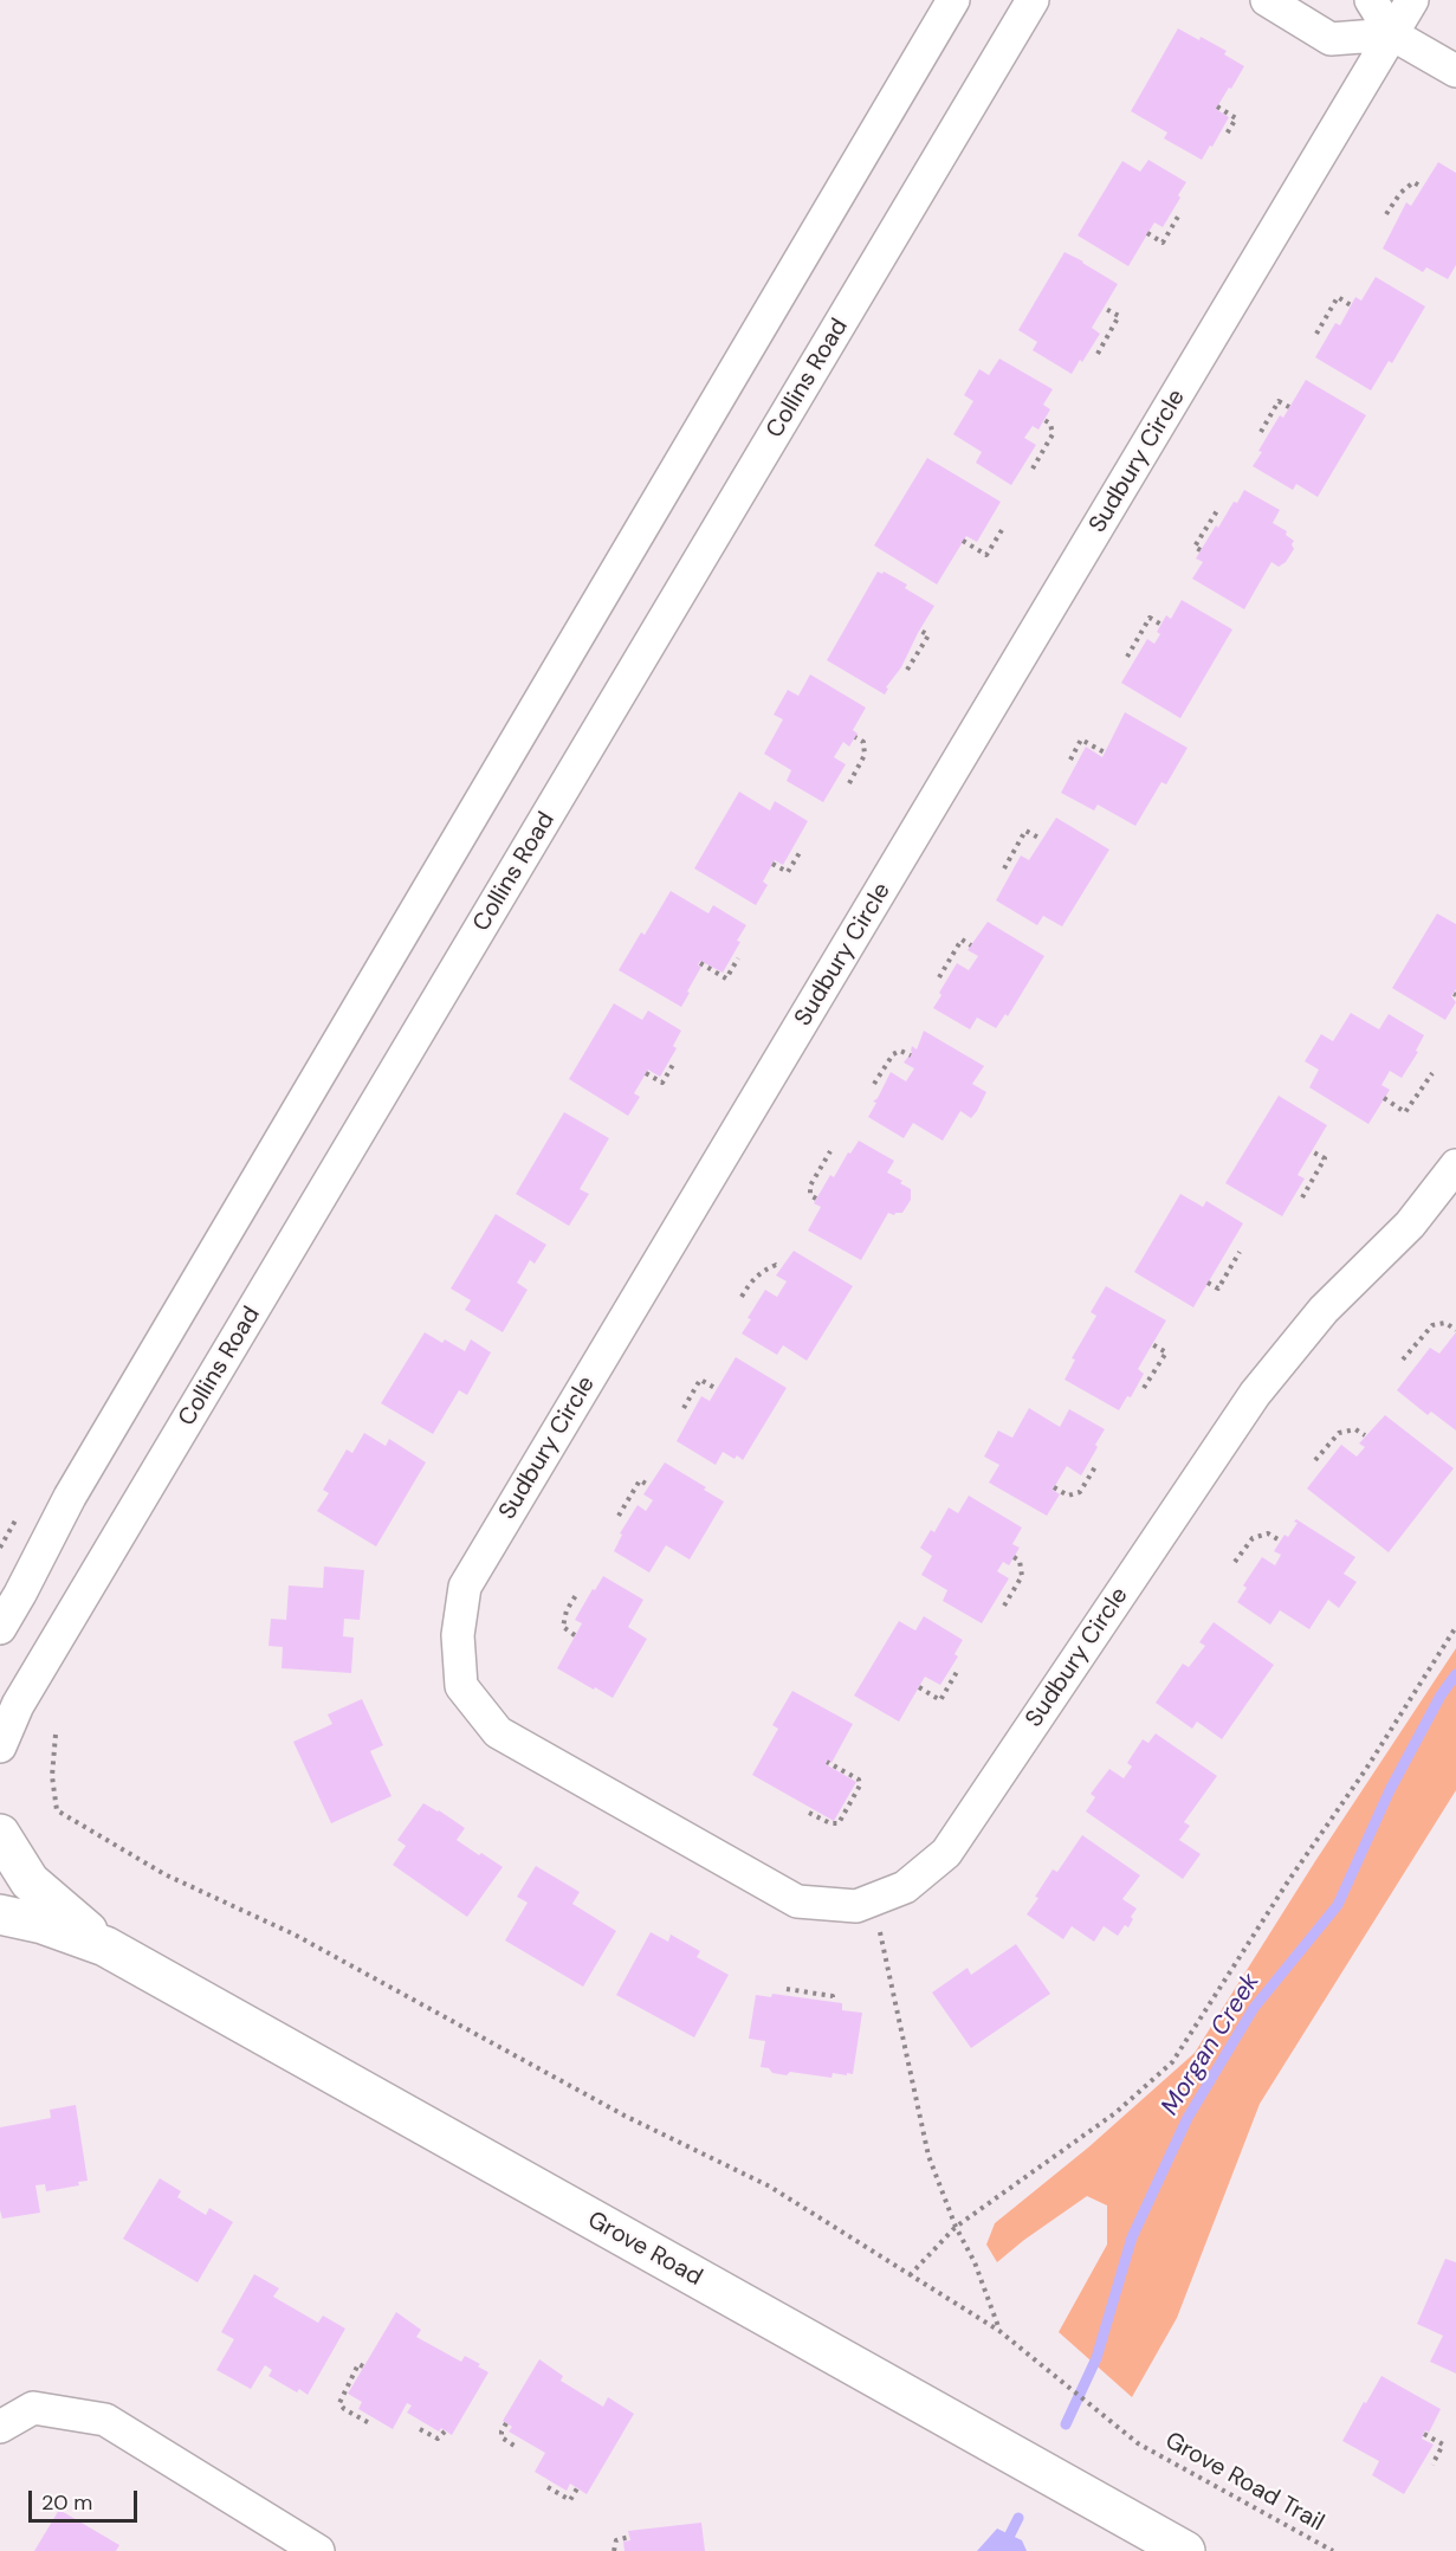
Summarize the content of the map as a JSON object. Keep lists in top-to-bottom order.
{
  "streets": {
    "street": ["Collins Road", "Sudbury Circle", "Grove Road"],
    "path": ["Grove Road Trail"]
  },
  "water": ["Morgan Creek"],
  "scale_bar": "20 m"
}
